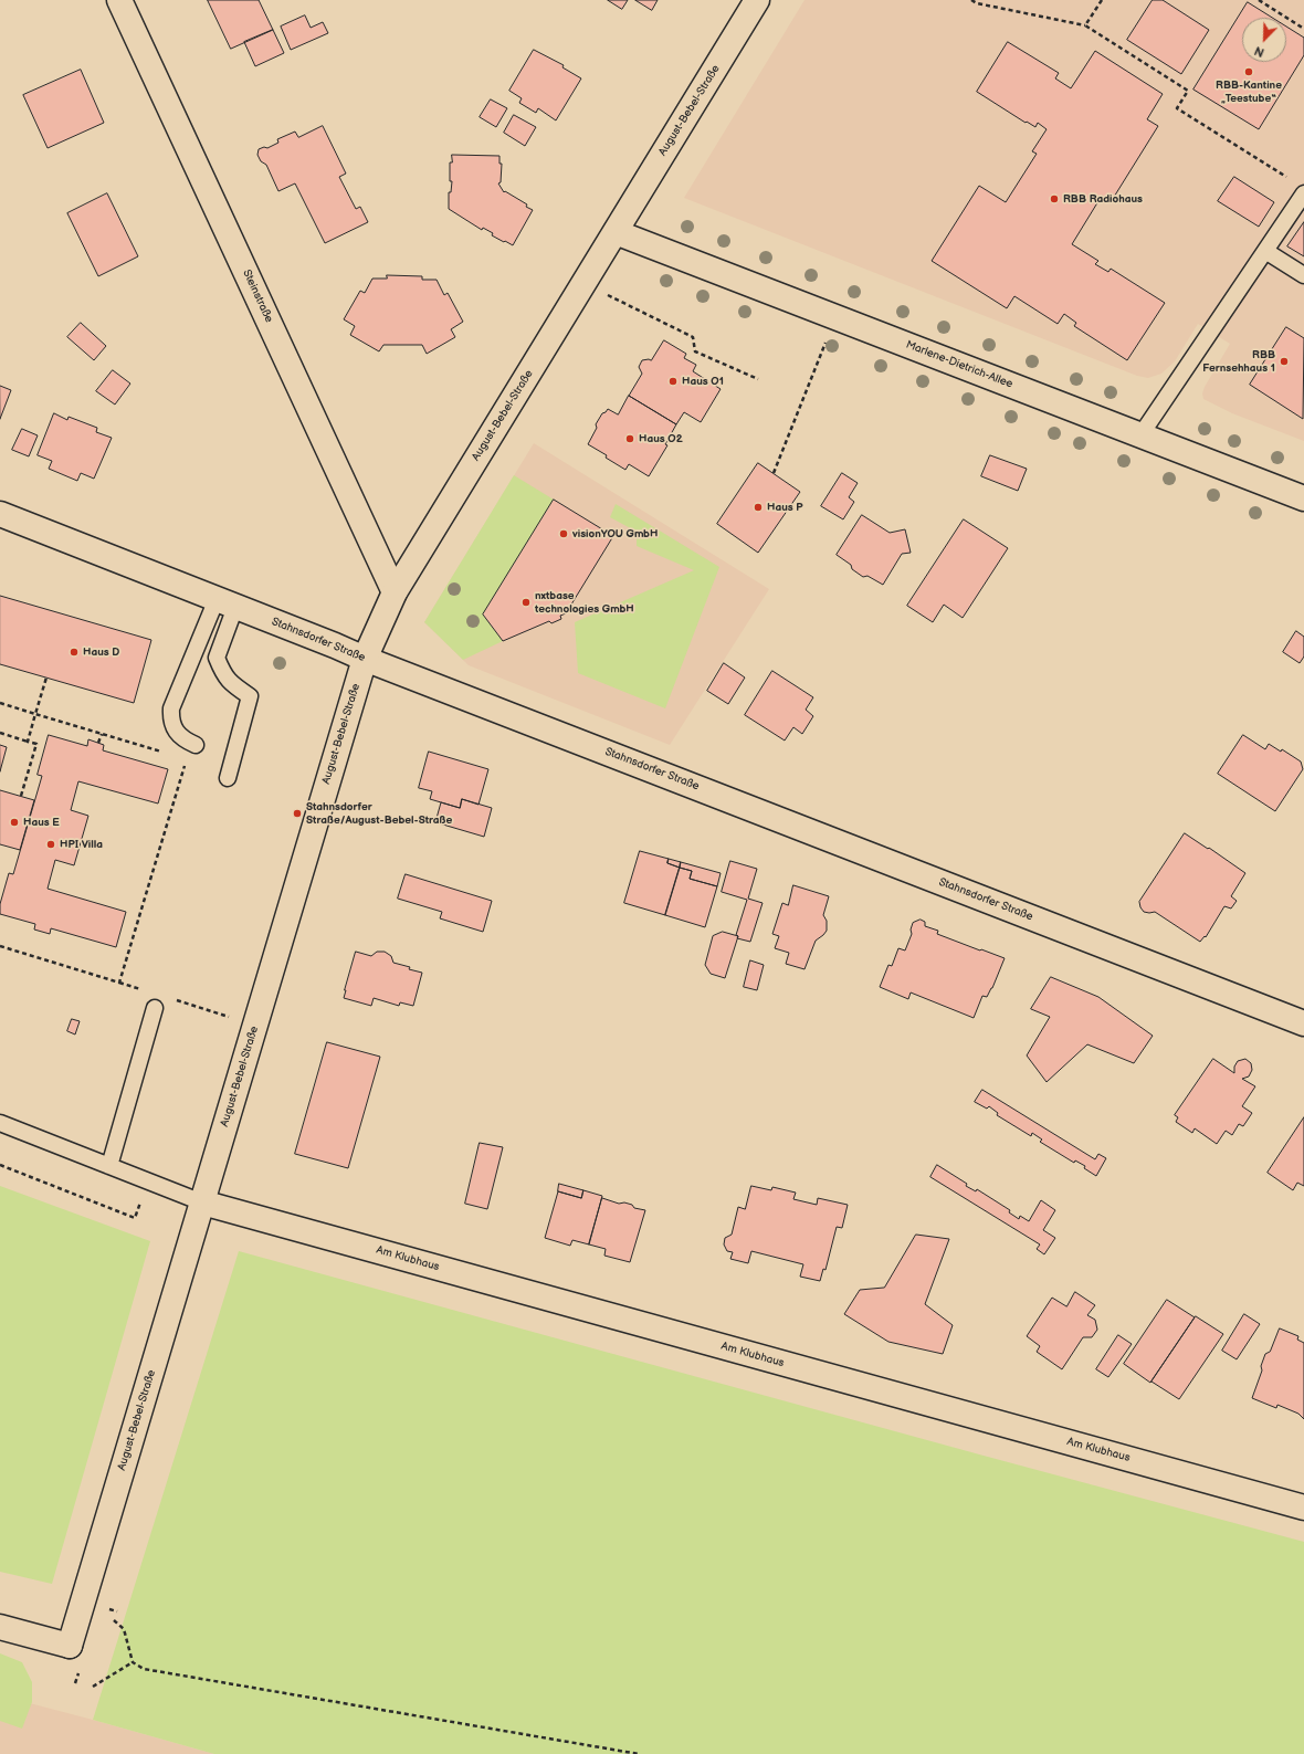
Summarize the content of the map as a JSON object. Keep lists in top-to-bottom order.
{
  "streets": {
    "street": [
      "August-Bebel-Straße",
      "Steinstraße",
      "Marlene-Dietrich-Allee",
      "Stahnsdorfer Straße",
      "Am Klubhaus"
    ]
  },
  "crossings": [
    ["August-Bebel-Straße", "Steinstraße"],
    ["August-Bebel-Straße", "Marlene-Dietrich-Allee"],
    ["August-Bebel-Straße", "Stahnsdorfer Straße"],
    ["August-Bebel-Straße", "Am Klubhaus"]
  ],
  "places": [
    "RBB-Kantine „Teestube“",
    "RBB Radiohaus",
    "RBB Fernsehhaus 1",
    "Haus O1",
    "Haus O2",
    "Haus P",
    "visionYOU GmbH",
    "nxtbase technologies GmbH",
    "Haus D",
    "Stahnsdorfer Straße/August-Bebel-Straße",
    "Haus E",
    "HPI Villa"
  ],
  "north": "bottom left"
}
